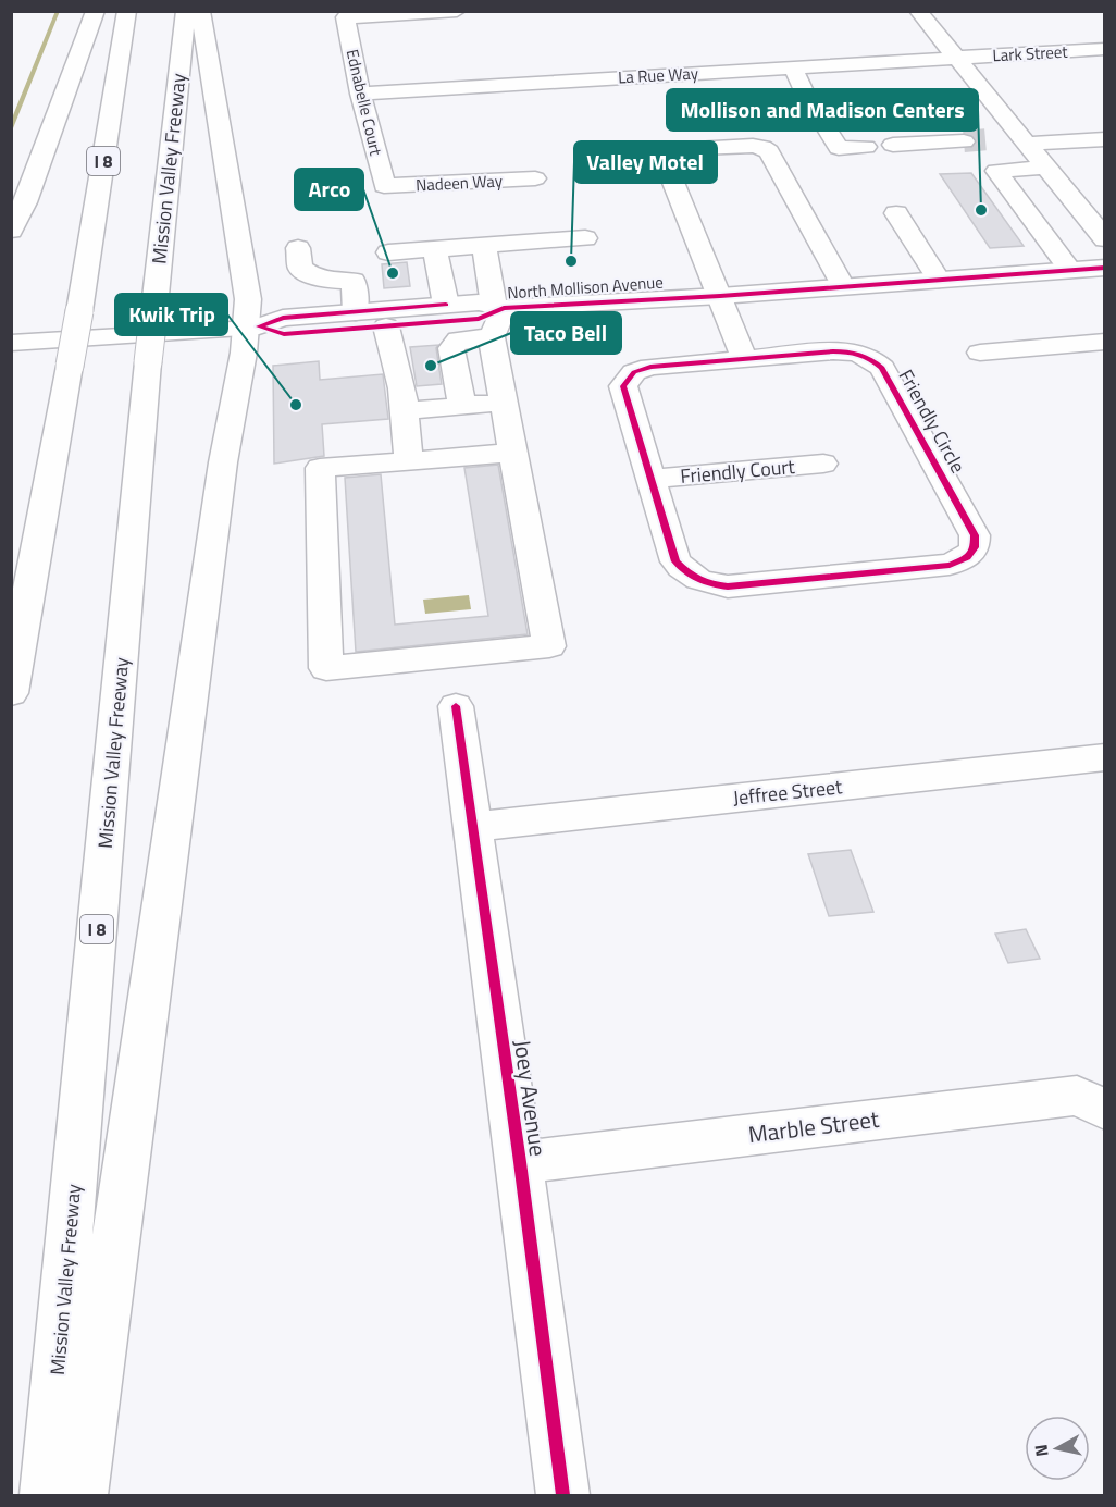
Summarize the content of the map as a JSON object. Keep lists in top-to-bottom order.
{
  "streets": {
    "main road": [
      "Lark Street",
      "La Rue Way",
      "Ednabelle Court",
      "I 8",
      "Mission Valley Freeway",
      "Nadeen Way",
      "North Mollison Avenue",
      "Friendly Circle",
      "Friendly Court",
      "Jeffree Street",
      "Joey Avenue",
      "Marble Street"
    ]
  },
  "crossings": [
    ["Lark Street", "La Rue Way"],
    ["La Rue Way", "Ednabelle Court"],
    ["Ednabelle Court", "Nadeen Way"],
    ["Friendly Circle", "Friendly Court"],
    ["Jeffree Street", "Joey Avenue"],
    ["Joey Avenue", "Marble Street"]
  ],
  "places": [
    "Mollison and Madison Centers",
    "Valley Motel",
    "Arco",
    "Taco Bell",
    "Kwik Trip"
  ],
  "north": "left"
}
